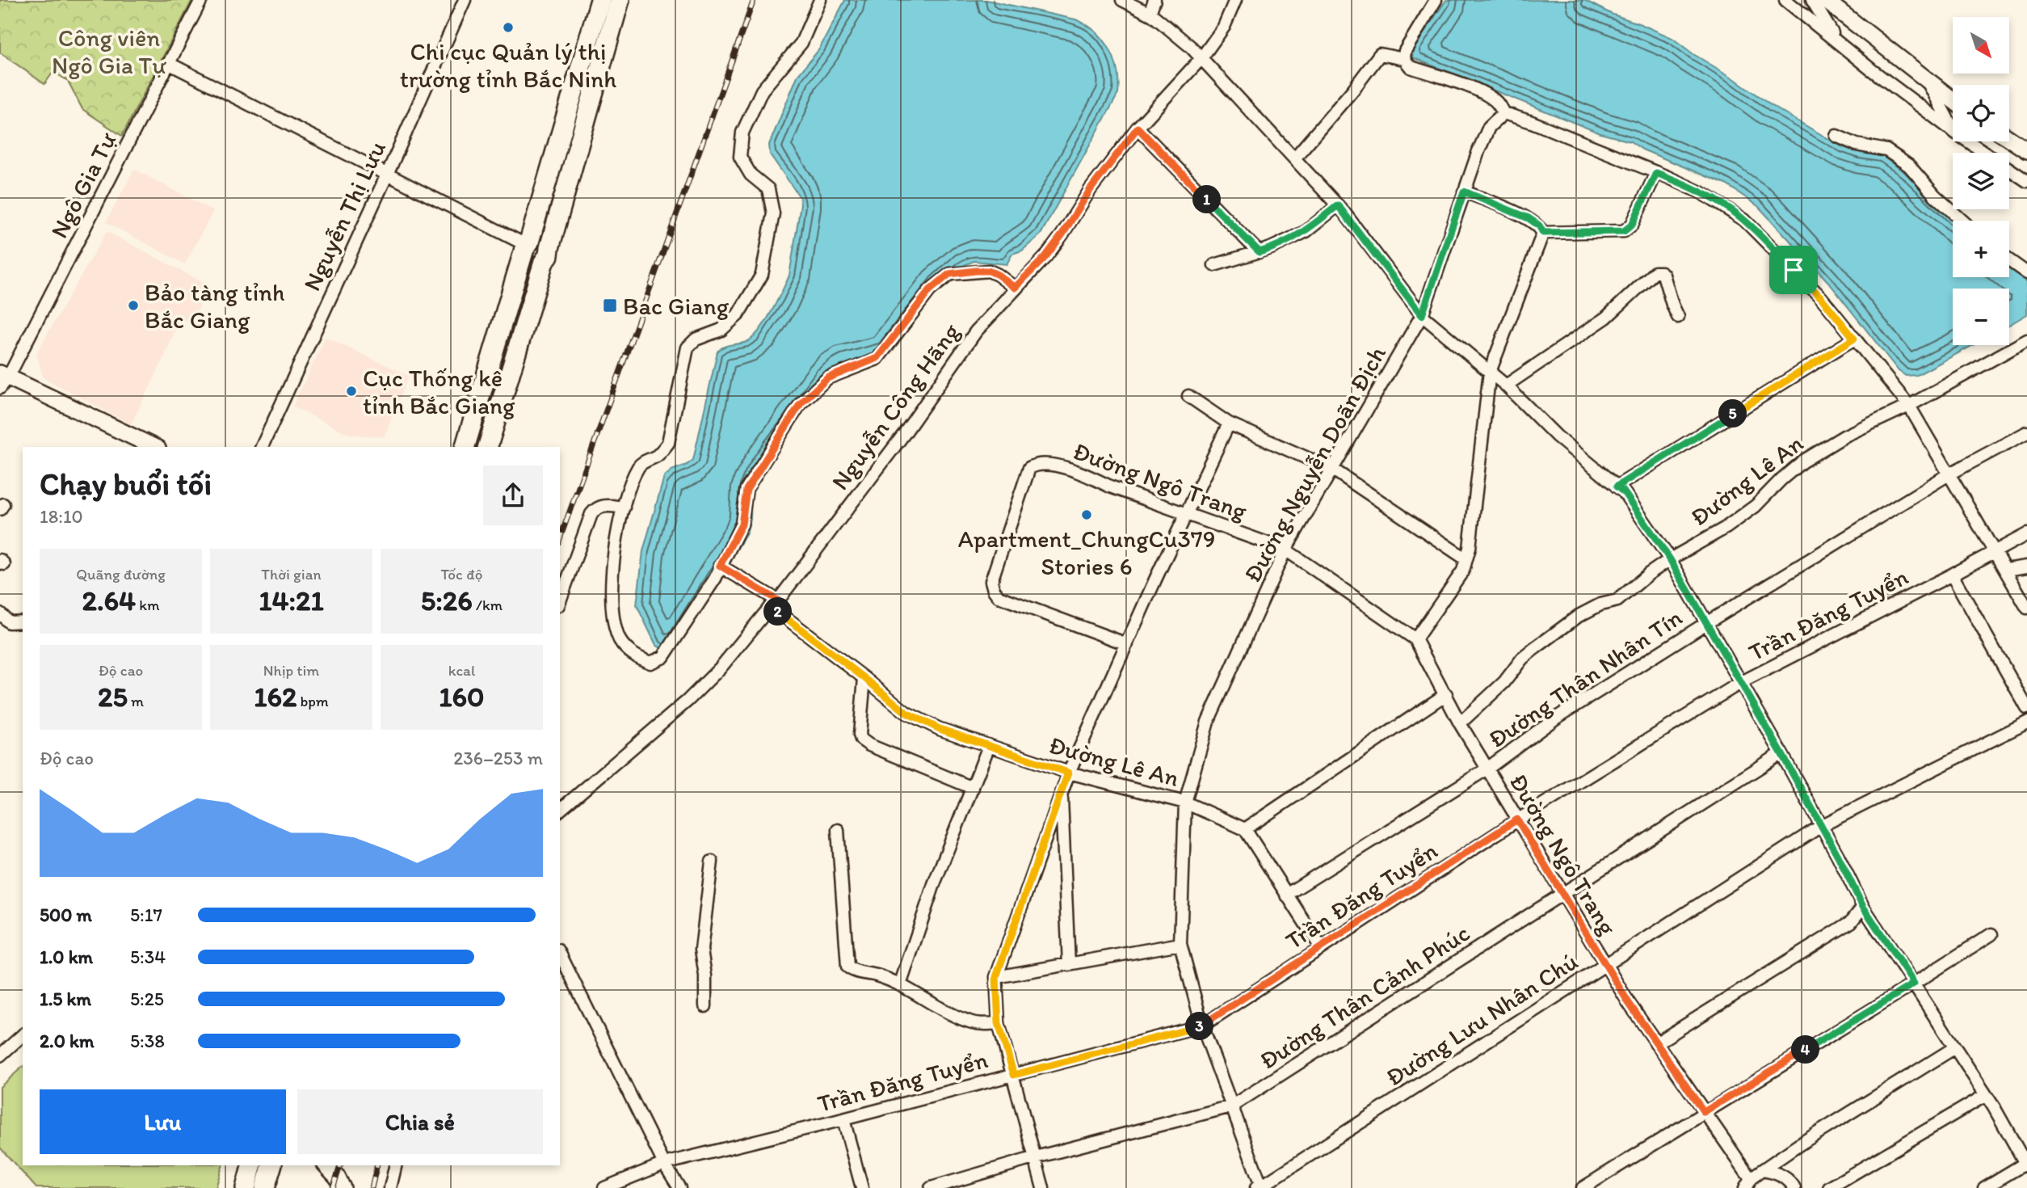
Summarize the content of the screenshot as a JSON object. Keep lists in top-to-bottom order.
{
  "streets": {
    "street": [
      "Ngô Gia Tự",
      "Nguyễn Thị Lưu",
      "Nguyễn Công Hãng",
      "Đường Nguyễn Doãn Địch",
      "Đường Lê An",
      "Đường Ngô Trang",
      "Trần Đăng Tuyển",
      "Đường Thân Nhân Tín",
      "Đường Thân Cảnh Phúc",
      "Đường Lưu Nhân Chú"
    ]
  },
  "crossings": [
    ["Nguyễn Công Hãng", "Đường Lê An"],
    ["Đường Nguyễn Doãn Địch", "Đường Lê An"],
    ["Đường Nguyễn Doãn Địch", "Đường Ngô Trang"],
    ["Đường Nguyễn Doãn Địch", "Trần Đăng Tuyển"],
    ["Đường Nguyễn Doãn Địch", "Đường Thân Cảnh Phúc"],
    ["Đường Nguyễn Doãn Địch", "Đường Lưu Nhân Chú"],
    ["Đường Lê An", "Đường Ngô Trang"],
    ["Đường Ngô Trang", "Trần Đăng Tuyển"],
    ["Đường Ngô Trang", "Đường Thân Nhân Tín"],
    ["Đường Ngô Trang", "Đường Thân Cảnh Phúc"],
    ["Đường Ngô Trang", "Đường Lưu Nhân Chú"]
  ],
  "parks": ["Công viên Ngô Gia Tự"],
  "places": {
    "other": [
      "Chi cục Quản lý thị trường tỉnh Bắc Ninh",
      "Bảo tàng tỉnh Bắc Giang",
      "Cục Thống kê tỉnh Bắc Giang",
      "Apartment_ChungCu379 Stories 6"
    ],
    "transit": ["Bac Giang"]
  },
  "north": "bottom right",
  "page": {
    "map_buttons": ["+", "−"],
    "pins": [
      "1",
      "5",
      "2",
      "3",
      "4"
    ],
    "heading": ["Chạy buổi tối", "18:10"],
    "stats": [
      ["Quãng đường", "2.64 km"],
      ["Thời gian", "14:21"],
      ["Tốc độ", "5:26 /km"],
      ["Độ cao", "25 m"],
      ["Nhịp tim", "162 bpm"],
      ["kcal", "160"]
    ],
    "chart": ["Độ cao", "236–253 m"],
    "list": [
      {
        "name": "500 m",
        "note": "5:17"
      },
      {
        "name": "1.0 km",
        "note": "5:34"
      },
      {
        "name": "1.5 km",
        "note": "5:25"
      },
      {
        "name": "2.0 km",
        "note": "5:38"
      }
    ],
    "buttons": ["Lưu", "Chia sẻ"]
  }
}
